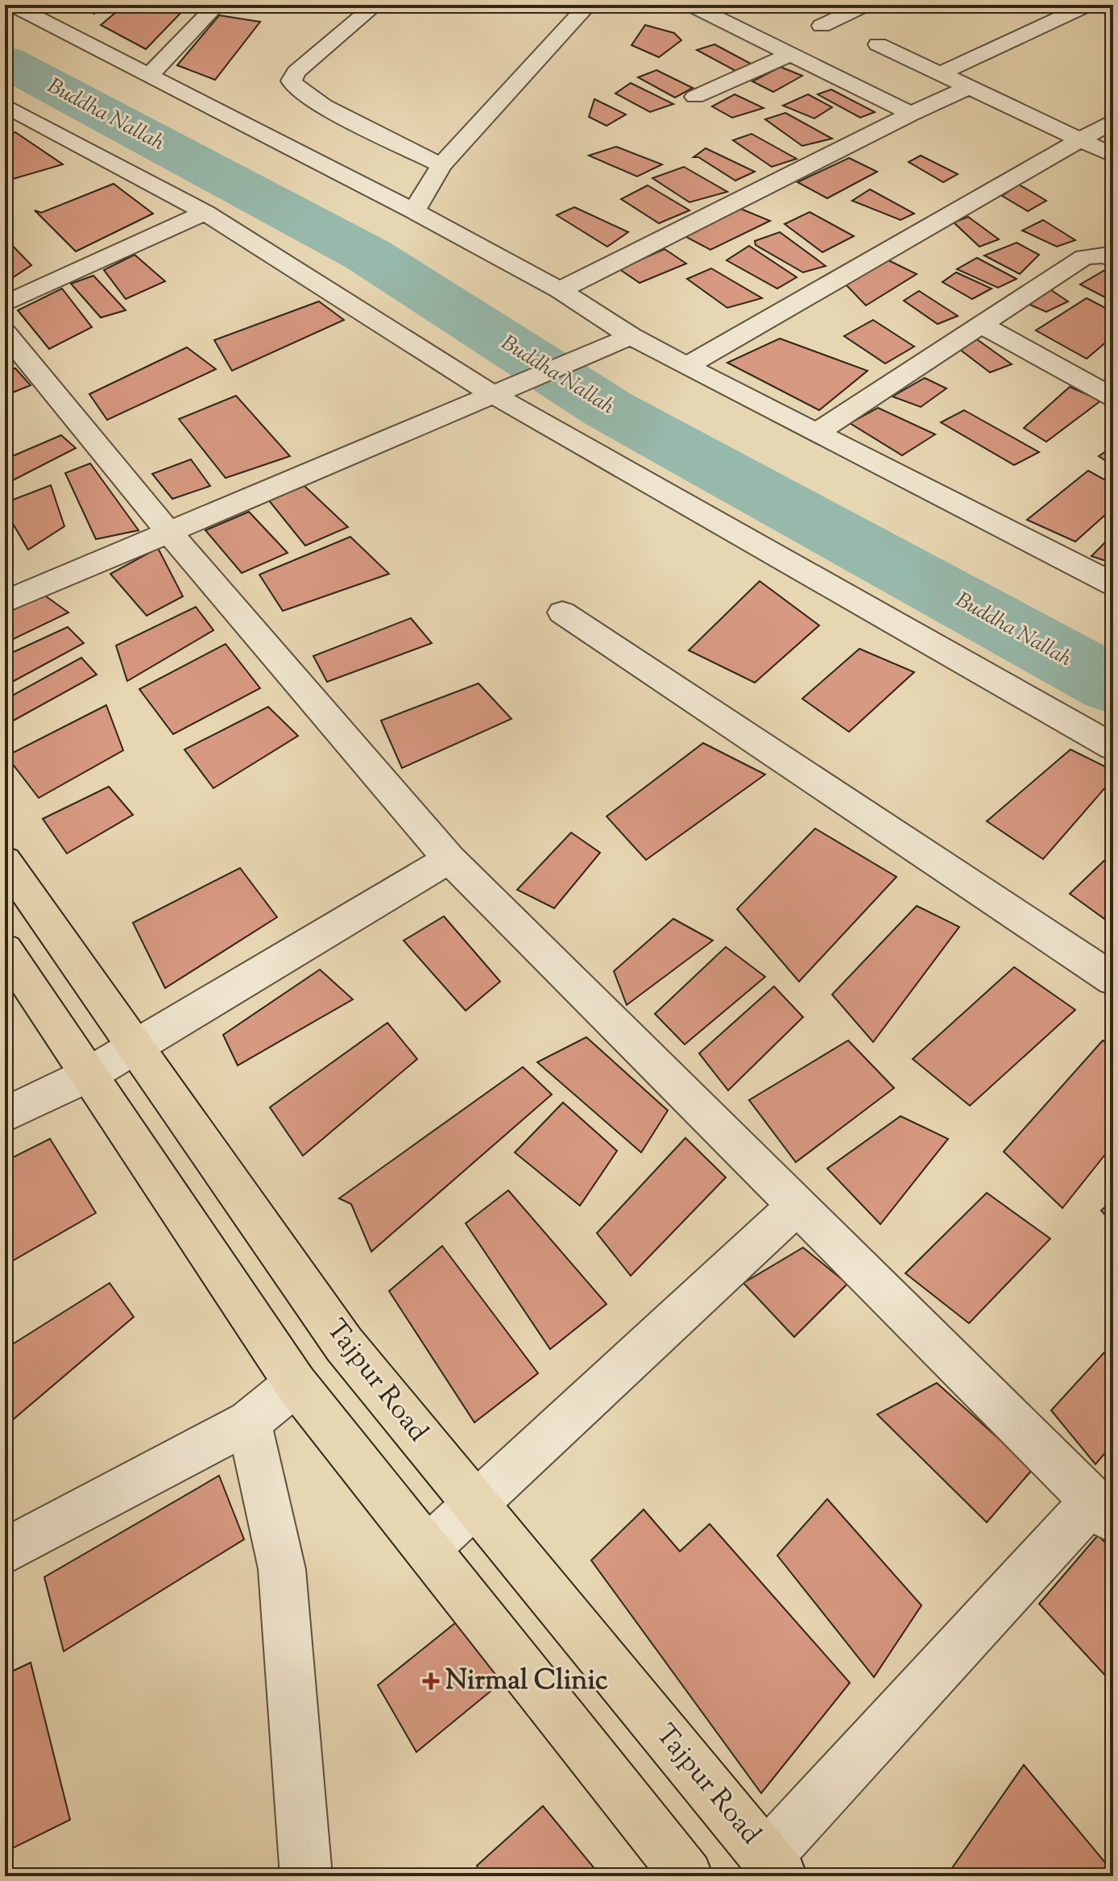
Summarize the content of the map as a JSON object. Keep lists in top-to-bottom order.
{
  "streets": {
    "main road": ["Tajpur Road"]
  },
  "water": ["Buddha Nallah"],
  "places": {
    "health": ["Nirmal Clinic"]
  }
}
